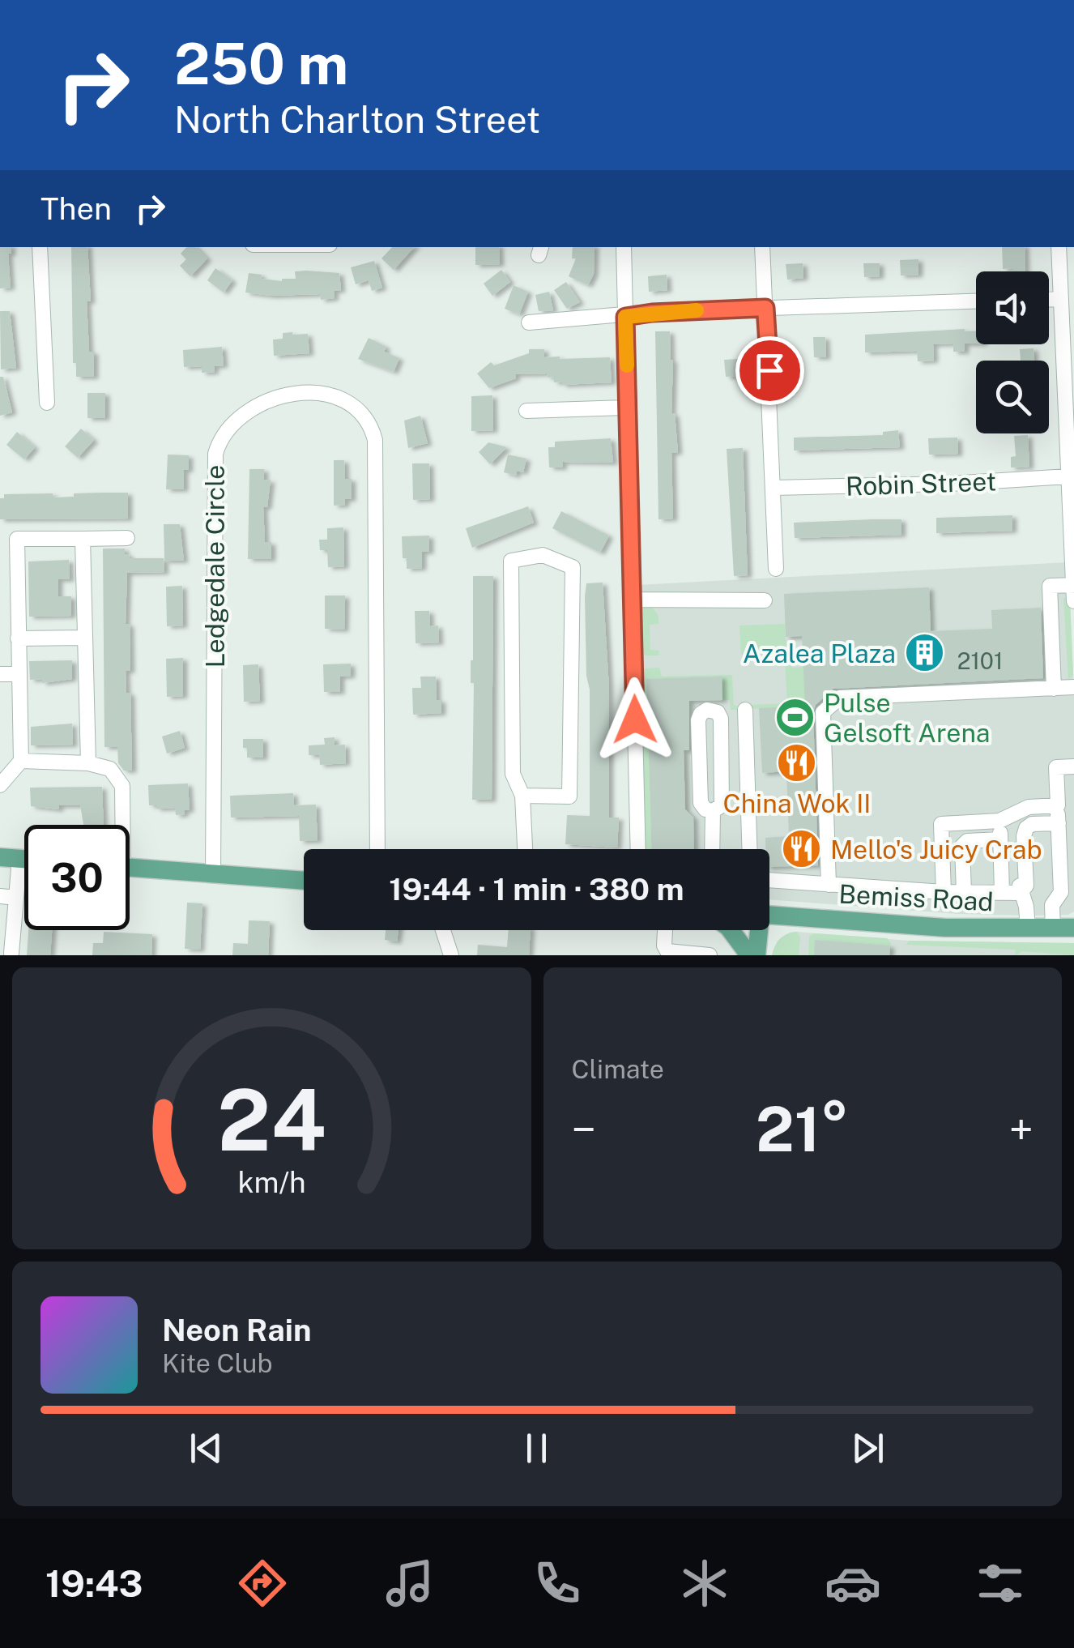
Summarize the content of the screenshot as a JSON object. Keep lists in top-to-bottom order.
{
  "streets": {
    "main road": ["Bemiss Road"],
    "street": ["Robin Street", "Ledgedale Circle"]
  },
  "places": {
    "building": ["Azalea Plaza"],
    "sports": ["Pulse Gelsoft Arena"],
    "restaurant": ["China Wok II", "Mello's Juicy Crab"]
  },
  "house_numbers": ["2101"],
  "page": {
    "turn": ["250 m", "North Charlton Street"],
    "then": "Then",
    "limit": "30",
    "trip": "19:44 · 1 min · 380 m",
    "tile": "Climate",
    "heat": ["−", "21°", "+"],
    "song": ["Neon Rain", "Kite Club"],
    "tabs": "19:43",
    "gauge": ["24", "km/h"]
  }
}
